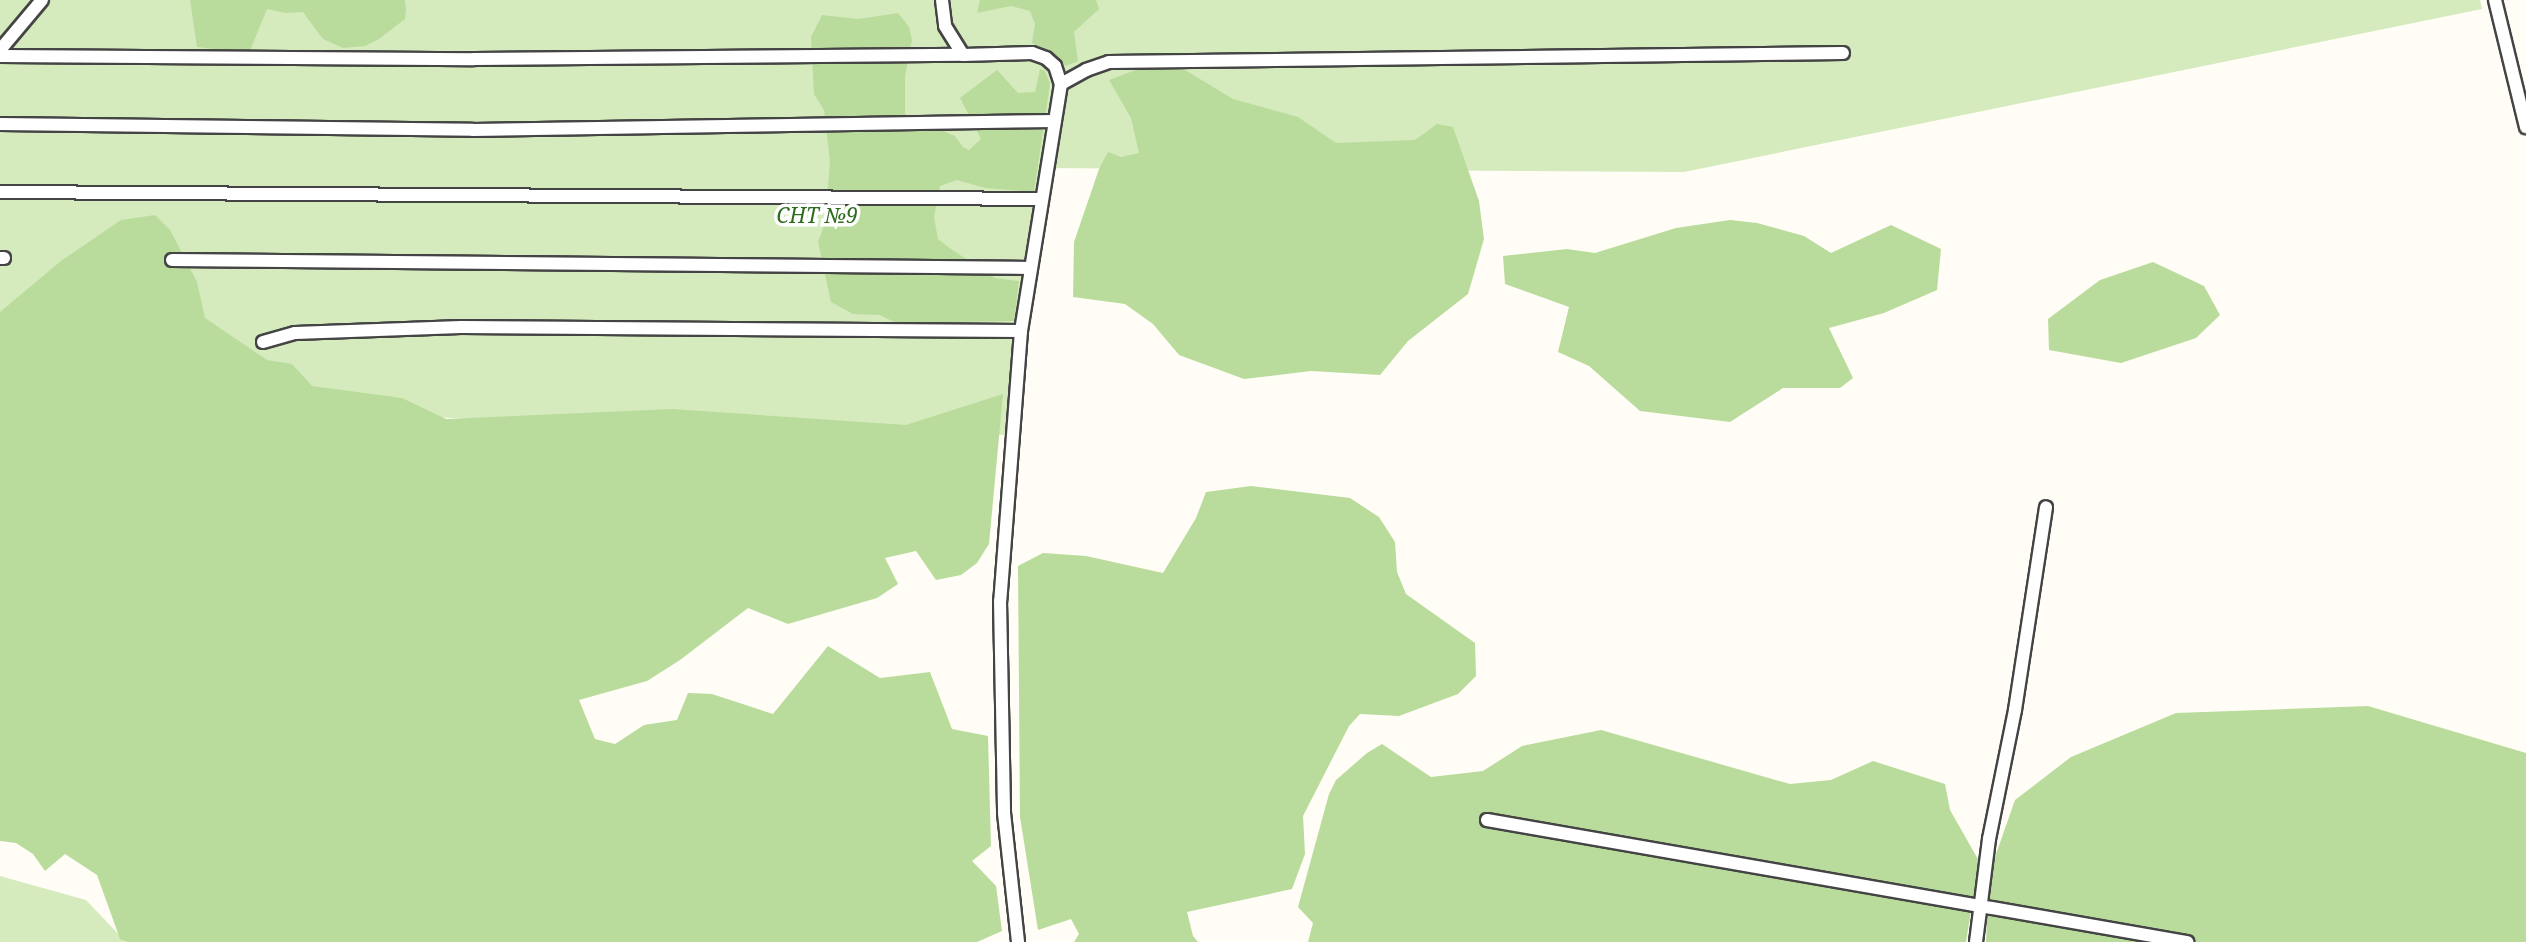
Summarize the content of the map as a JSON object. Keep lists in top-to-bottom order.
{
  "parks": ["СНТ №9"]
}
